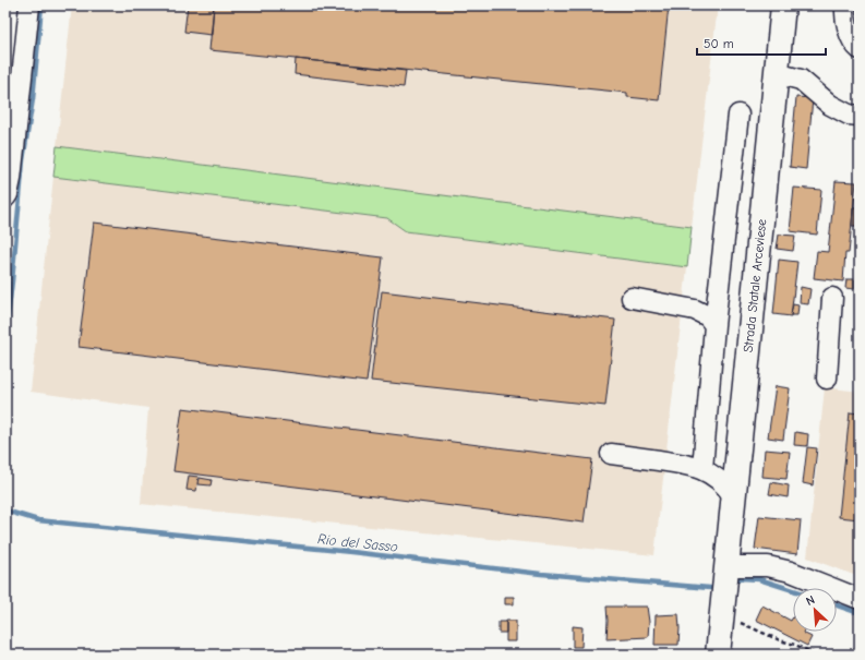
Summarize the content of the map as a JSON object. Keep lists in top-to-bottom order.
{
  "streets": {
    "main road": ["Strada Statale Arceviese"]
  },
  "water": ["Rio del Sasso"],
  "scale_bar": "50 m",
  "north": "top left"
}
